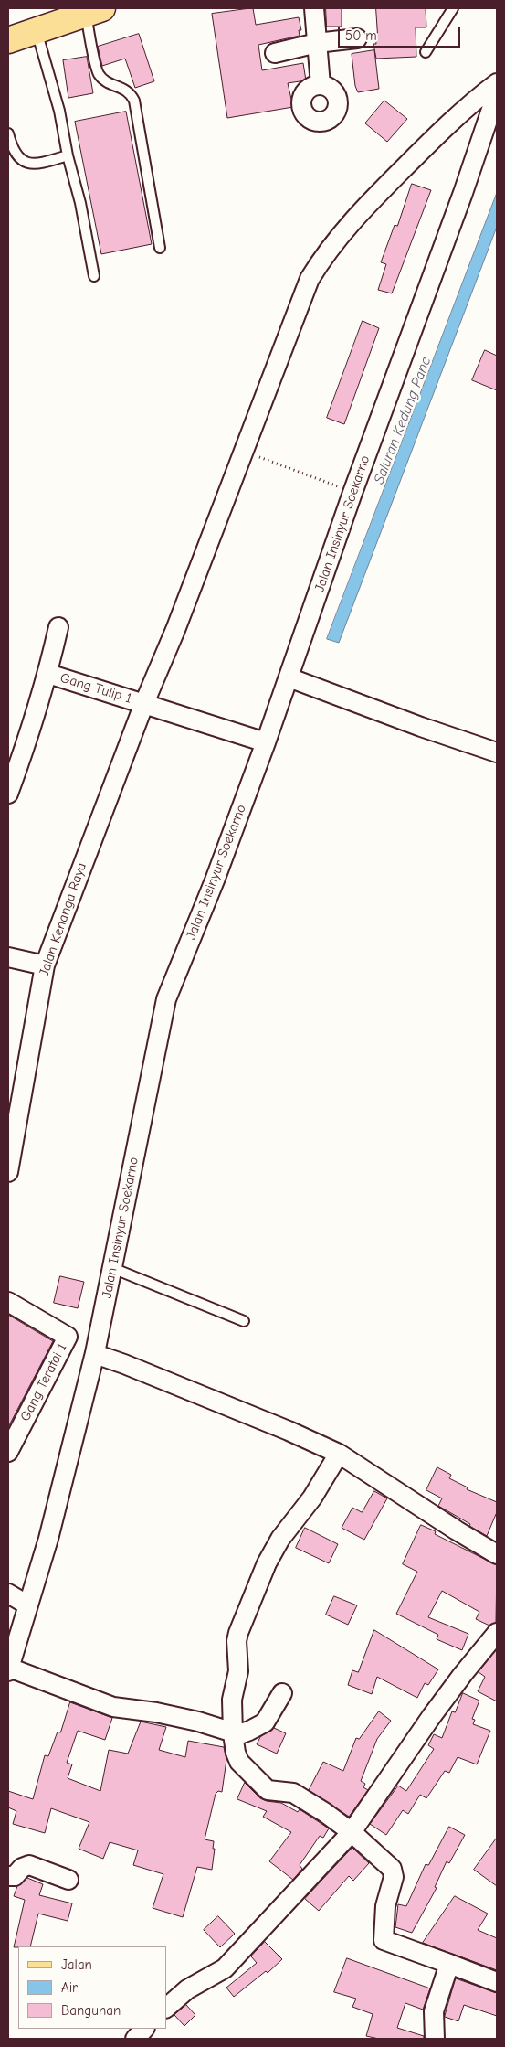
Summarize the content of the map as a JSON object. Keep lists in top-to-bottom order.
{
  "streets": {
    "street": [
      "Jalan Insinyur Soekarno",
      "Gang Tulip 1",
      "Jalan Kenanga Raya",
      "Gang Teratai 1"
    ]
  },
  "crossings": [
    ["Jalan Insinyur Soekarno", "Gang Tulip 1"],
    ["Gang Tulip 1", "Jalan Kenanga Raya"]
  ],
  "water": ["Saluran Kedung Pane"],
  "legend": ["Jalan", "Air", "Bangunan"],
  "scale_bar": "50 m"
}
